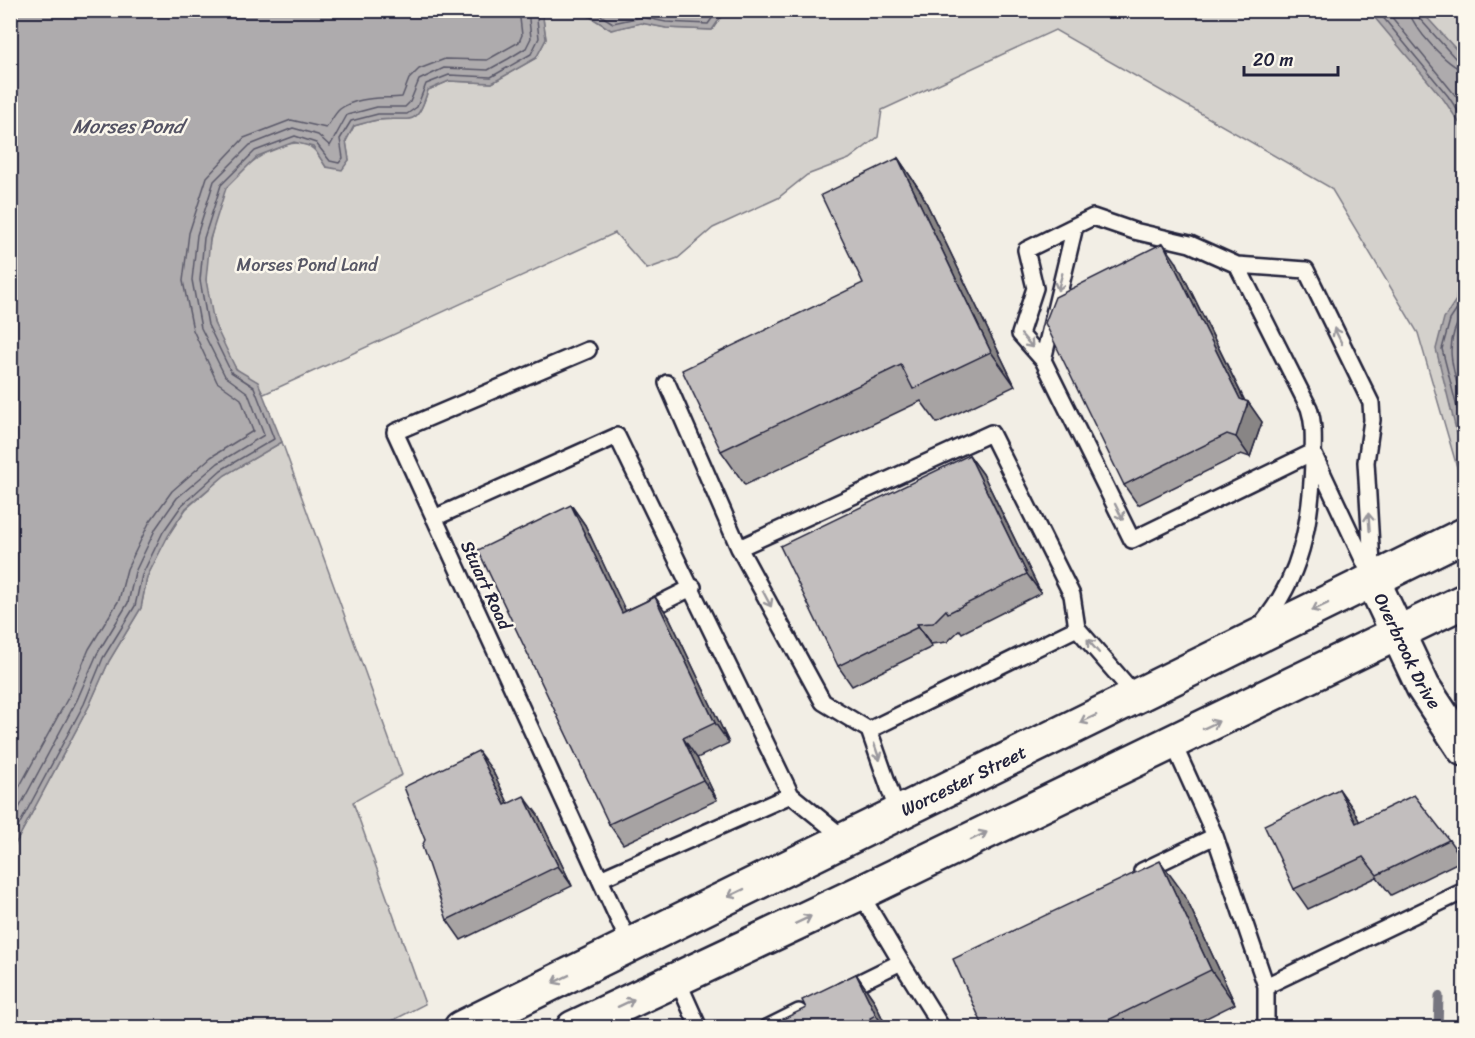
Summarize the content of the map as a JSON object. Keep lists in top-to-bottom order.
{
  "streets": {
    "main road": ["Overbrook Drive", "Worcester Street"],
    "lane": ["Stuart Road"]
  },
  "crossings": [
    ["Stuart Road", "Worcester Street"],
    ["Overbrook Drive", "Worcester Street"]
  ],
  "water": ["Morses Pond"],
  "parks": ["Morses Pond Land"],
  "scale_bar": "20 m"
}
